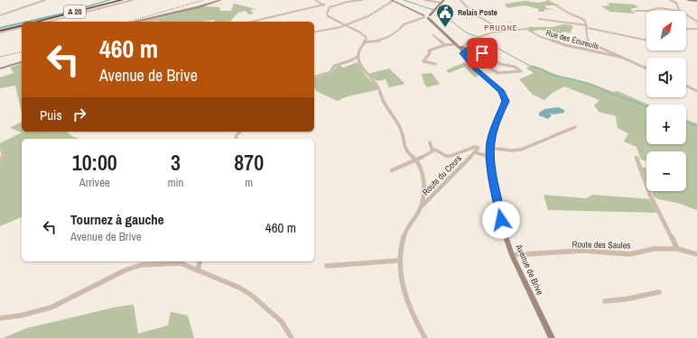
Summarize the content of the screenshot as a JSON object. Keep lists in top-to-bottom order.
{
  "streets": {
    "highway": ["A 20"],
    "street": [
      "Rue des Écureuils",
      "Route du Cours",
      "Route des Saules",
      "Avenue de Brive"
    ]
  },
  "crossings": [
    ["Rue des Écureuils", "Avenue de Brive"],
    ["Route du Cours", "Avenue de Brive"],
    ["Route des Saules", "Avenue de Brive"]
  ],
  "districts": ["PRUGNE"],
  "places": {
    "public building": ["Relais Poste"]
  },
  "north": "top right",
  "page": {
    "map_buttons": ["+", "−"],
    "turn": ["460 m", "Avenue de Brive"],
    "then": "Puis",
    "eta": [
      "10:00",
      "Arrivée",
      "3",
      "min",
      "870",
      "m"
    ],
    "list": [
      {
        "name": "Tournez à gauche",
        "note": "Avenue de Brive",
        "value": "460 m"
      }
    ]
  }
}
